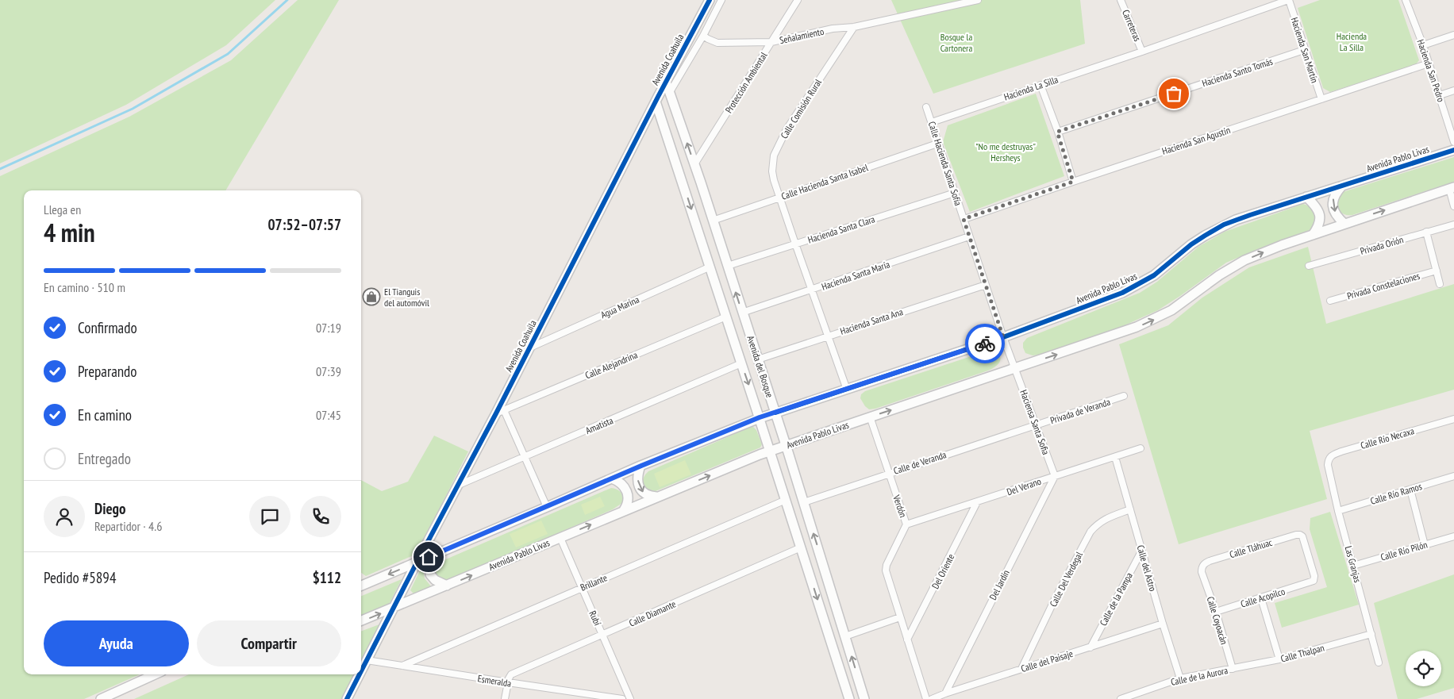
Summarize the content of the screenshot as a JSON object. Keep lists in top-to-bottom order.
{
  "streets": {
    "main road": ["Avenida Coahuila", "Avenida Pablo Livas", "Avenida del Bosque"],
    "street": [
      "Carreteras",
      "Señalamiento",
      "Hacienda San Martín",
      "Hacienda San Pedro",
      "Hacienda Santo Tomás",
      "Protección Ambiental",
      "Hacienda La Silla",
      "Calle Comisión Rural",
      "Hacienda San Agustín",
      "Calle Hacienda Santa Sofía",
      "Calle Hacienda Santa Isabel",
      "Hacienda Santa Clara",
      "Privada Orión",
      "Hacienda Santa María",
      "Privada Constelaciones",
      "Agua Marina",
      "Hacienda Santa Ana",
      "Calle Alejandrina",
      "Privada de Veranda",
      "Haciensa Santa Sofia",
      "Amatista",
      "Calle Río Necaxa",
      "Calle de Veranda",
      "Del Verano",
      "Calle Río Ramos",
      "Verdón",
      "Calle Tláhuac",
      "Calle Río Pilón",
      "Las Granjas",
      "Calle del Astro",
      "Del Oriente",
      "Calle Del Verdegal",
      "Brillante",
      "Del Jardín",
      "Calle Acopilco",
      "Calle de la Pampa",
      "Calle Diamante",
      "Rubí",
      "Calle Coyoacán",
      "Calle Thalpan",
      "Calle del Paisaje",
      "Calle de la Aurora",
      "Esmeralda"
    ]
  },
  "crossings": [
    ["Carreteras", "Hacienda La Silla"],
    ["Señalamiento", "Protección Ambiental"],
    ["Señalamiento", "Calle Comisión Rural"],
    ["Hacienda San Martín", "Hacienda Santo Tomás"],
    ["Hacienda San Martín", "Hacienda La Silla"],
    ["Hacienda San Martín", "Hacienda San Agustín"],
    ["Avenida Coahuila", "Avenida Pablo Livas"],
    ["Avenida Coahuila", "Agua Marina"],
    ["Avenida Coahuila", "Calle Alejandrina"],
    ["Avenida Coahuila", "Avenida del Bosque"],
    ["Avenida Coahuila", "Amatista"],
    ["Avenida Coahuila", "Esmeralda"],
    ["Hacienda San Pedro", "Hacienda San Agustín"],
    ["Protección Ambiental", "Avenida del Bosque"],
    ["Hacienda La Silla", "Calle Hacienda Santa Sofía"],
    ["Calle Comisión Rural", "Calle Hacienda Santa Isabel"],
    ["Hacienda San Agustín", "Calle Hacienda Santa Sofía"],
    ["Avenida Pablo Livas", "Avenida del Bosque"],
    ["Avenida Pablo Livas", "Haciensa Santa Sofia"],
    ["Avenida Pablo Livas", "Verdón"],
    ["Avenida Pablo Livas", "Rubí"],
    ["Calle Hacienda Santa Sofía", "Calle Hacienda Santa Isabel"],
    ["Calle Hacienda Santa Sofía", "Hacienda Santa Clara"],
    ["Calle Hacienda Santa Sofía", "Hacienda Santa María"],
    ["Calle Hacienda Santa Sofía", "Hacienda Santa Ana"],
    ["Calle Hacienda Santa Sofía", "Haciensa Santa Sofia"],
    ["Calle Hacienda Santa Isabel", "Avenida del Bosque"],
    ["Hacienda Santa Clara", "Avenida del Bosque"],
    ["Hacienda Santa María", "Avenida del Bosque"],
    ["Agua Marina", "Avenida del Bosque"],
    ["Hacienda Santa Ana", "Avenida del Bosque"],
    ["Hacienda Santa Ana", "Haciensa Santa Sofia"],
    ["Calle Alejandrina", "Avenida del Bosque"],
    ["Avenida del Bosque", "Amatista"],
    ["Avenida del Bosque", "Calle de Veranda"],
    ["Avenida del Bosque", "Brillante"],
    ["Avenida del Bosque", "Calle Diamante"],
    ["Privada de Veranda", "Haciensa Santa Sofia"],
    ["Privada de Veranda", "Calle de Veranda"],
    ["Haciensa Santa Sofia", "Calle de Veranda"],
    ["Haciensa Santa Sofia", "Del Verano"],
    ["Haciensa Santa Sofia", "Del Jardín"],
    ["Calle Río Necaxa", "Las Granjas"],
    ["Calle de Veranda", "Verdón"],
    ["Del Verano", "Verdón"],
    ["Del Verano", "Calle del Astro"],
    ["Del Verano", "Del Oriente"],
    ["Del Verano", "Del Jardín"],
    ["Calle Río Ramos", "Las Granjas"],
    ["Verdón", "Del Oriente"],
    ["Calle Tláhuac", "Calle Acopilco"],
    ["Calle Tláhuac", "Calle Coyoacán"],
    ["Calle Río Pilón", "Las Granjas"],
    ["Las Granjas", "Calle Thalpan"],
    ["Calle del Astro", "Calle Del Verdegal"],
    ["Calle del Astro", "Calle de la Pampa"],
    ["Calle del Astro", "Calle del Paisaje"],
    ["Calle del Astro", "Calle de la Aurora"],
    ["Calle Del Verdegal", "Calle del Paisaje"],
    ["Brillante", "Rubí"],
    ["Brillante", "Esmeralda"],
    ["Del Jardín", "Calle del Paisaje"],
    ["Calle Acopilco", "Calle Coyoacán"],
    ["Calle de la Pampa", "Calle del Paisaje"],
    ["Calle Diamante", "Rubí"],
    ["Calle Diamante", "Esmeralda"],
    ["Calle Coyoacán", "Calle Thalpan"],
    ["Calle Coyoacán", "Calle de la Aurora"],
    ["Calle Thalpan", "Calle de la Aurora"]
  ],
  "parks": ["Hacienda La Silla", "Bosque la Cartonera", "\"No me destruyas\" Hersheys"],
  "places": {
    "shop": ["El Tianguis del automóvil"]
  },
  "page": {
    "heading": ["4 min", "Llega en", "07:52–07:57"],
    "panel": [
      "Diego",
      "Repartidor · 4.6",
      "Pedido #5894",
      "$112"
    ],
    "bar": "En camino · 510 m",
    "list": [
      ["Confirmado", "07:19"],
      ["Preparando", "07:39"],
      ["En camino", "07:45"],
      "Entregado"
    ],
    "buttons": ["Ayuda", "Compartir"]
  }
}
